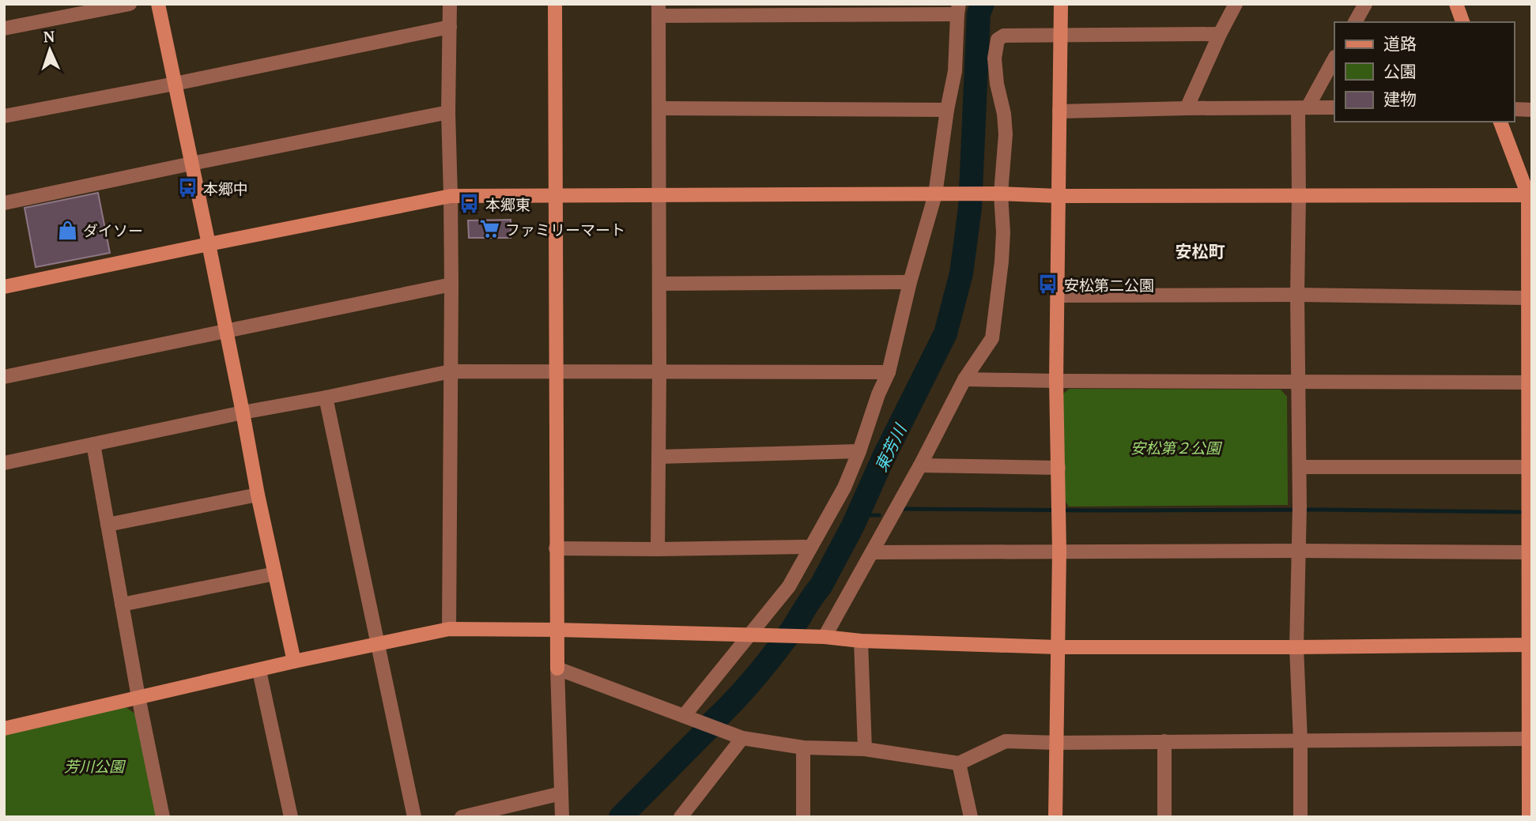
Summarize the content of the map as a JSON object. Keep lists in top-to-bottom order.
{
  "districts": ["安松町"],
  "water": ["東芳川"],
  "parks": ["安松第２公園", "芳川公園"],
  "places": {
    "bus stop": ["本郷中", "本郷東", "安松第二公園"],
    "supermarket": ["ファミリーマート"],
    "shop": ["ダイソー"]
  },
  "legend": ["道路", "公園", "建物"],
  "north": "top"
}
